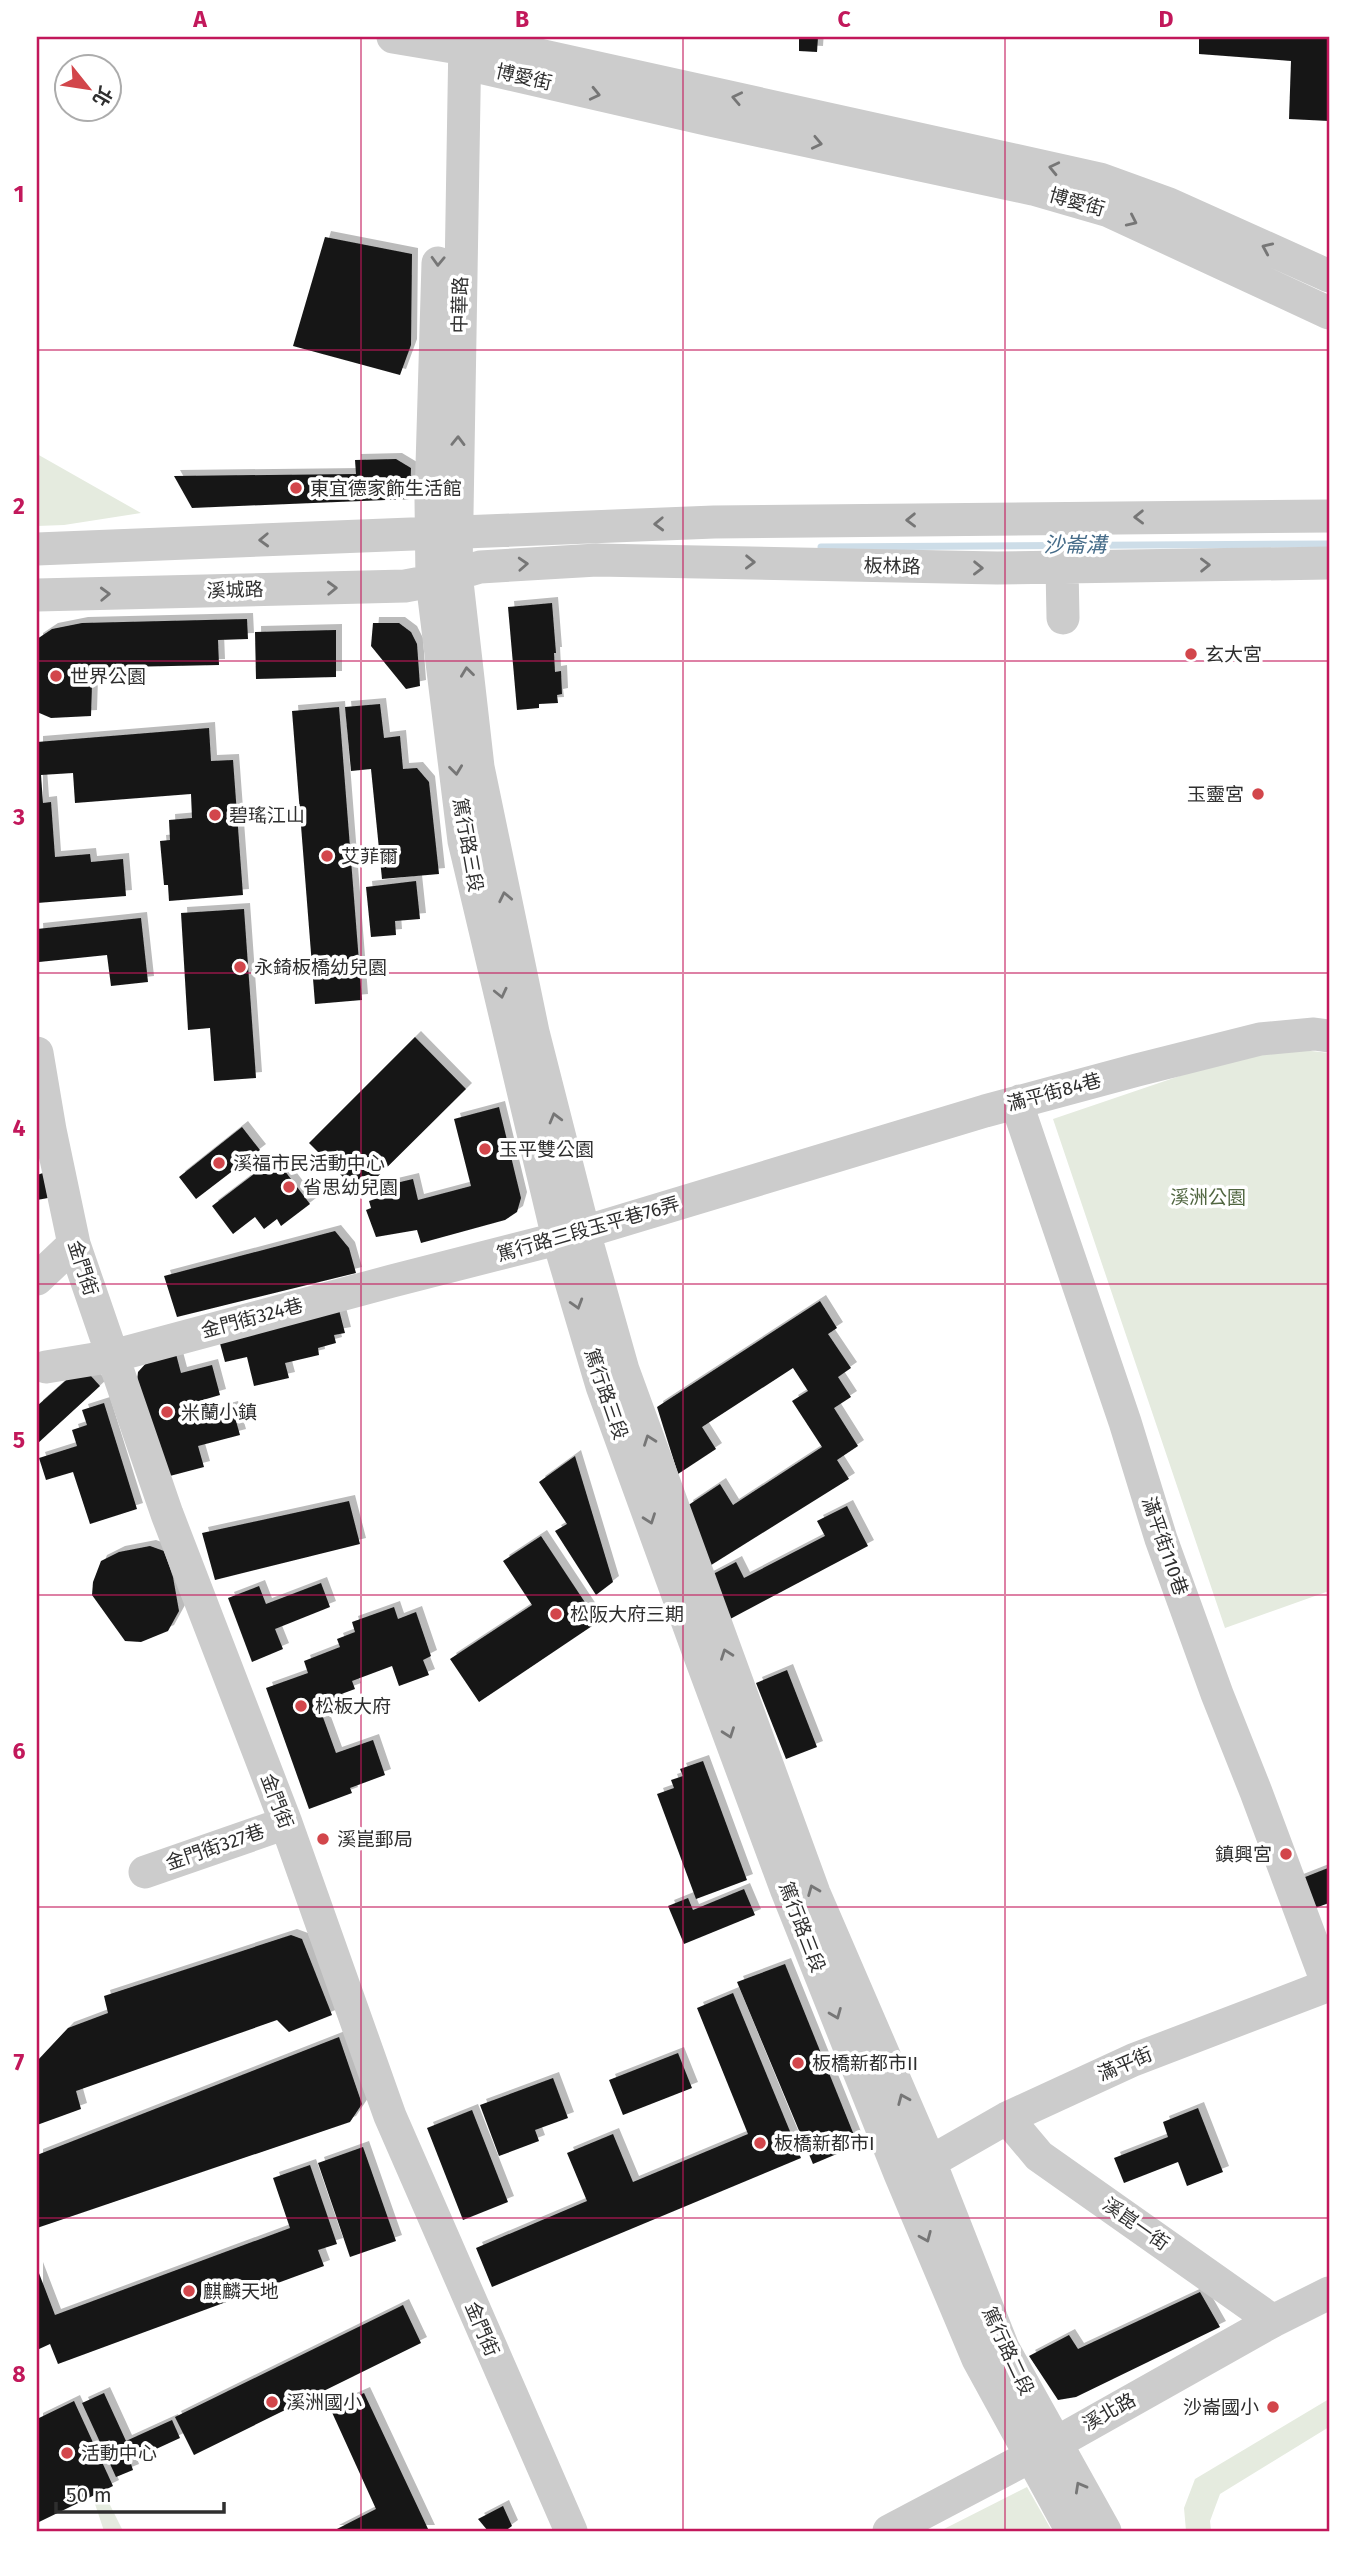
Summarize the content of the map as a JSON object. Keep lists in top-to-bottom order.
{
  "streets": {
    "street": [
      "博愛街",
      "中華路",
      "板林路",
      "溪城路",
      "篤行路三段",
      "滿平街84巷",
      "篤行路三段玉平巷76弄",
      "金門街",
      "金門街324巷",
      "滿平街110巷",
      "金門街327巷",
      "滿平街",
      "溪崑一街",
      "篤行路二段",
      "溪北路"
    ]
  },
  "crossings": [
    ["博愛街", "中華路"],
    ["中華路", "板林路"],
    ["中華路", "溪城路"],
    ["中華路", "篤行路三段"],
    ["板林路", "溪城路"],
    ["板林路", "篤行路三段"],
    ["溪城路", "篤行路三段"],
    ["篤行路三段", "篤行路三段玉平巷76弄"],
    ["篤行路三段", "滿平街"],
    ["篤行路三段", "篤行路二段"],
    ["滿平街84巷", "篤行路三段玉平巷76弄"],
    ["滿平街84巷", "滿平街110巷"],
    ["篤行路三段玉平巷76弄", "金門街324巷"],
    ["金門街", "金門街324巷"],
    ["金門街", "金門街327巷"],
    ["滿平街110巷", "滿平街"],
    ["滿平街", "溪崑一街"],
    ["滿平街", "篤行路二段"],
    ["溪崑一街", "溪北路"],
    ["篤行路二段", "溪北路"]
  ],
  "water": ["沙崙溝"],
  "parks": ["溪洲公園"],
  "places": [
    "東宜德家飾生活館",
    "玄大宮",
    "世界公園",
    "玉靈宮",
    "碧瑤江山",
    "艾菲爾",
    "永錡板橋幼兒園",
    "玉平雙公園",
    "溪福市民活動中心",
    "省思幼兒園",
    "米蘭小鎮",
    "松阪大府三期",
    "松板大府",
    "溪崑郵局",
    "鎮興宮",
    "板橋新都市II",
    "板橋新都市I",
    "麒麟天地",
    "溪洲國小",
    "沙崙國小",
    "活動中心"
  ],
  "scale_bar": "50 m",
  "north": "bottom right",
  "grid": {
    "columns": [
      "A",
      "B",
      "C",
      "D"
    ],
    "rows": [
      "1",
      "2",
      "3",
      "4",
      "5",
      "6",
      "7",
      "8"
    ]
  }
}
